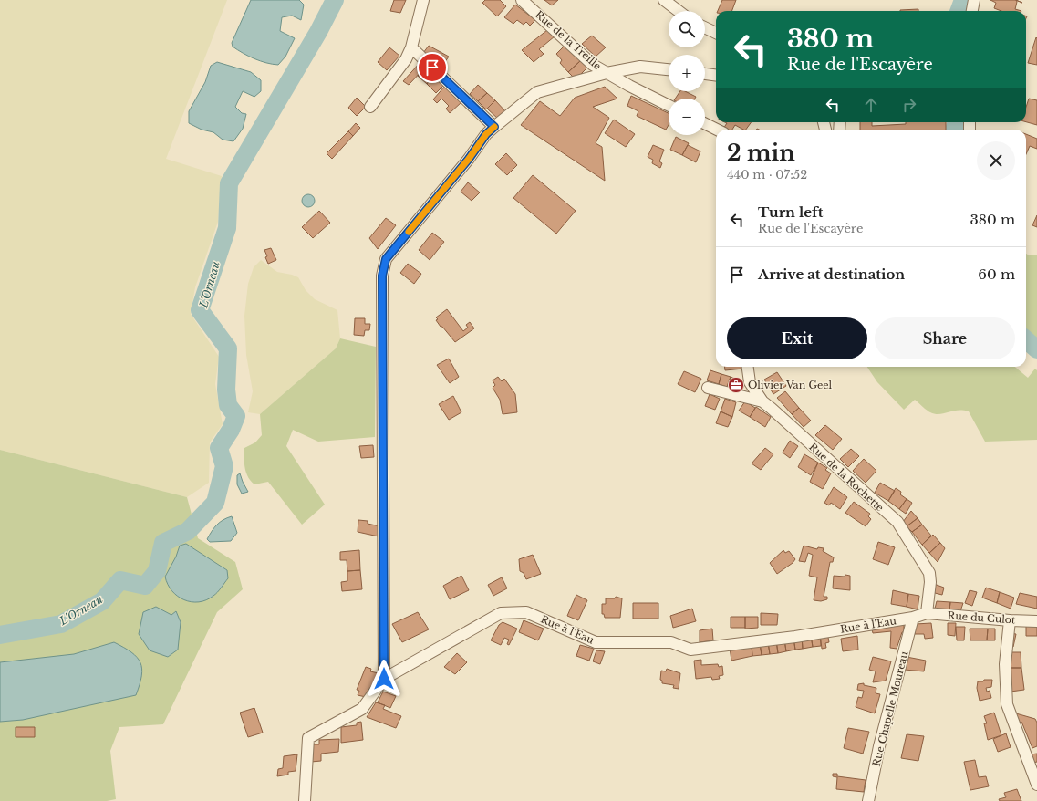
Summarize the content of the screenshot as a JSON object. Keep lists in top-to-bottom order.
{
  "streets": {
    "street": [
      "Rue de la Treille",
      "Rue de la Rochette",
      "Rue du Culot",
      "Rue à l'Eau",
      "Rue Chapelle Moureau"
    ]
  },
  "crossings": [
    ["Rue de la Rochette", "Rue du Culot"],
    ["Rue de la Rochette", "Rue à l'Eau"],
    ["Rue du Culot", "Rue à l'Eau"],
    ["Rue à l'Eau", "Rue Chapelle Moureau"]
  ],
  "water": ["L'Orneau"],
  "places": {
    "office": ["Olivier Van Geel"]
  },
  "page": {
    "map_buttons": ["+", "−"],
    "turn": ["380 m", "Rue de l'Escayère"],
    "heading": ["2 min", "440 m · 07:52"],
    "list": [
      {
        "name": "Turn left",
        "note": "Rue de l'Escayère",
        "value": "380 m"
      },
      {
        "name": "Arrive at destination",
        "value": "60 m"
      }
    ],
    "buttons": ["Exit", "Share"]
  }
}
